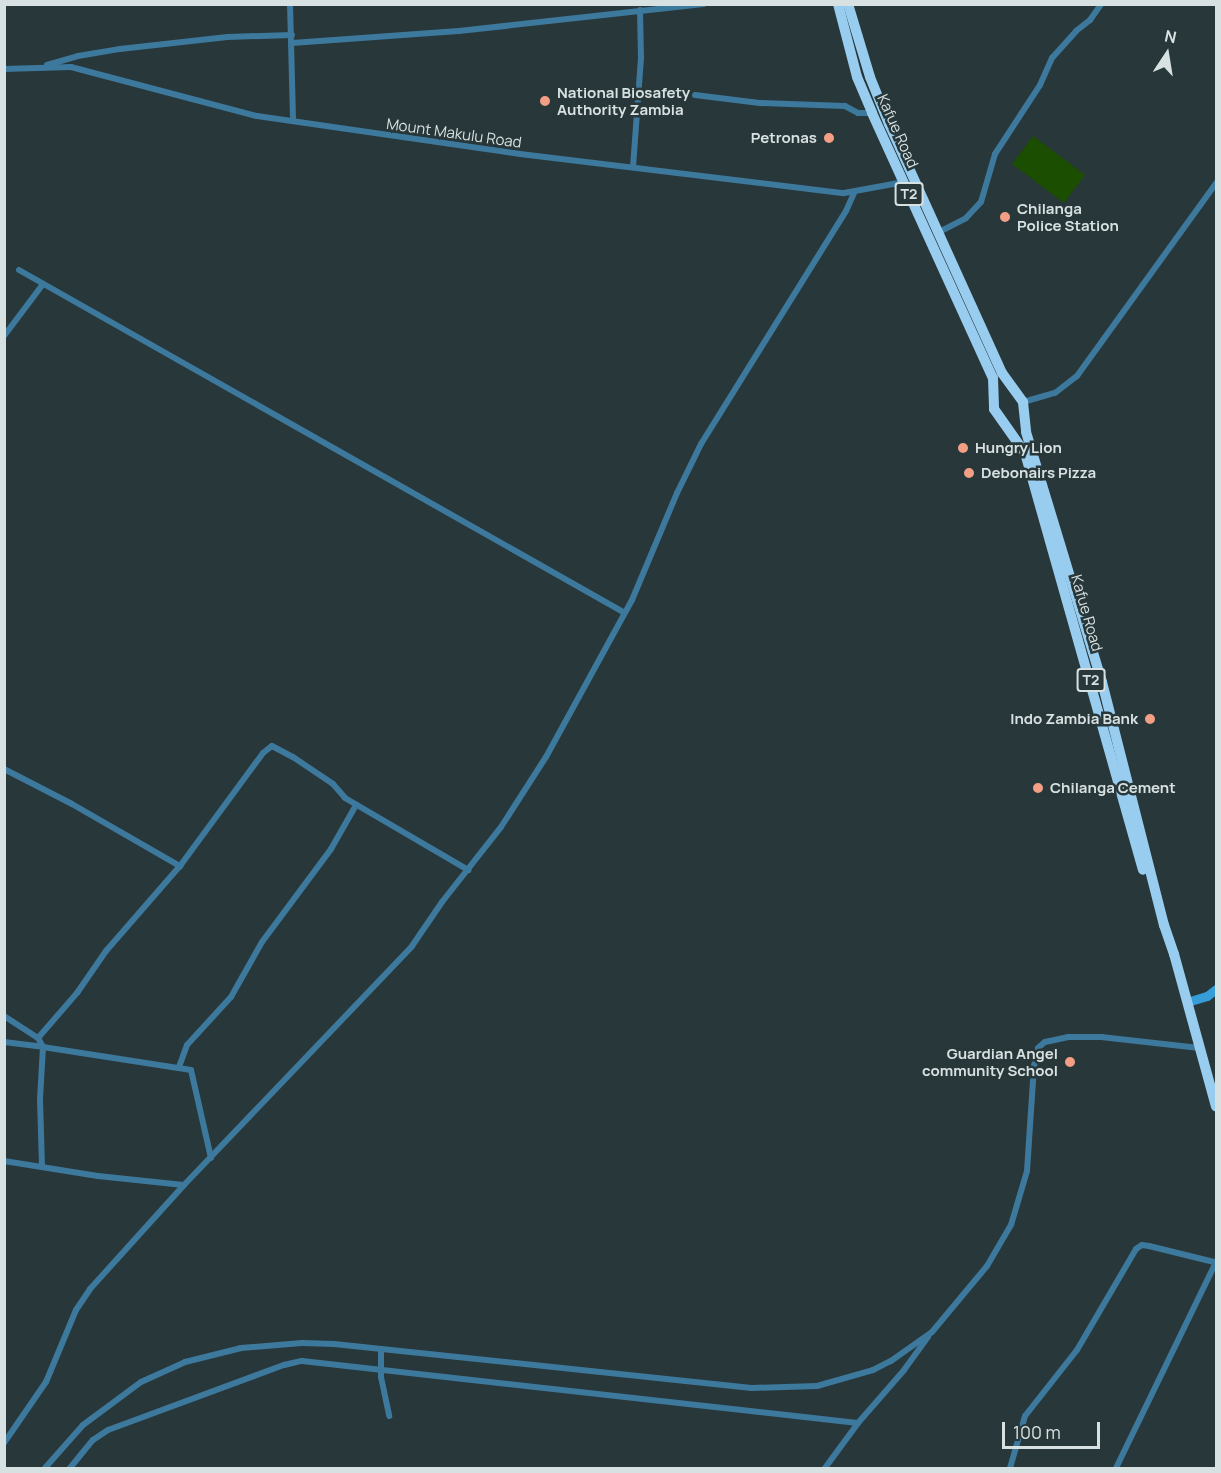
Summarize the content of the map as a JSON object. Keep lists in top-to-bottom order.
{
  "streets": {
    "highway": ["Kafue Road", "T2"],
    "street": ["Mount Makulu Road"]
  },
  "crossings": [
    ["Kafue Road", "Mount Makulu Road"]
  ],
  "places": [
    "National Biosafety Authority Zambia",
    "Petronas",
    "Chilanga Police Station",
    "Hungry Lion",
    "Debonairs Pizza",
    "Indo Zambia Bank",
    "Chilanga Cement",
    "Guardian Angel community School"
  ],
  "scale_bar": "100 m",
  "north": "top"
}
